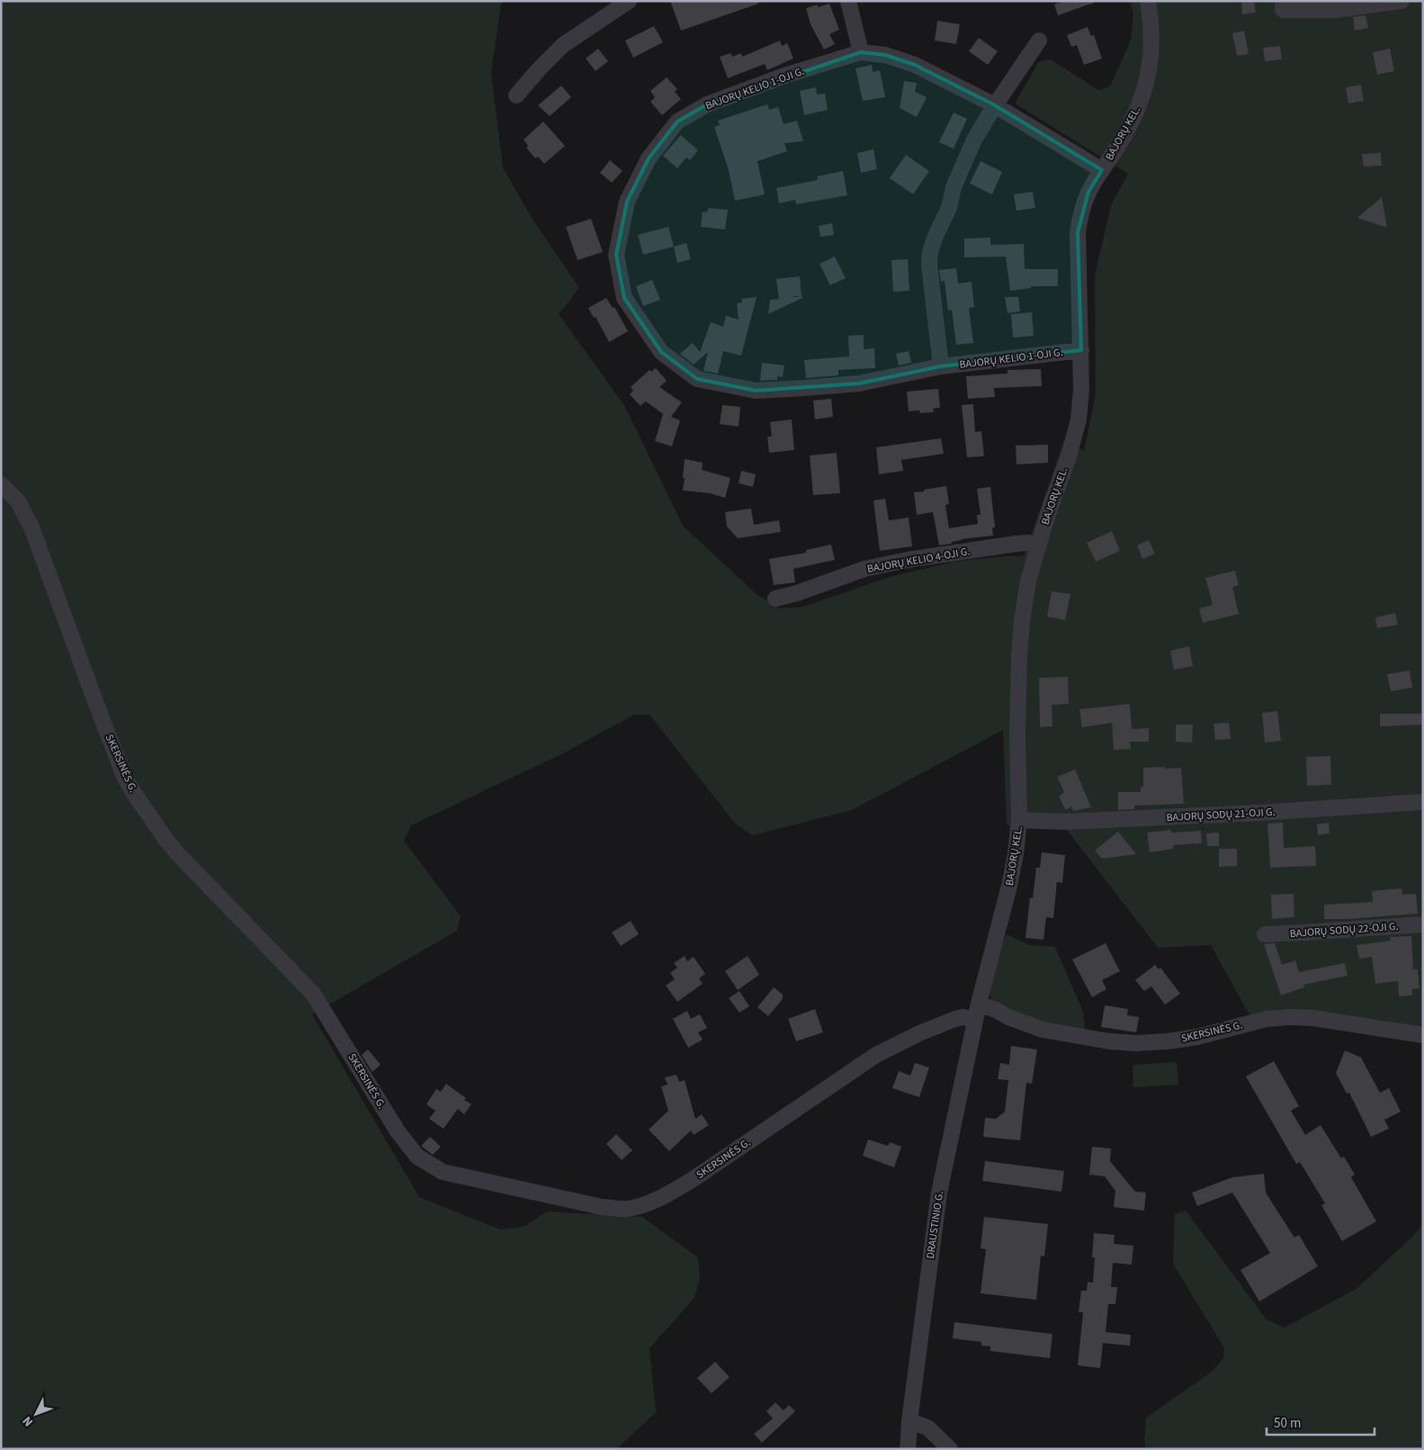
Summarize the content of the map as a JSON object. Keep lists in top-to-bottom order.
{
  "streets": {
    "street": [
      "BAJORŲ KELIO 1-OJI G.",
      "BAJORŲ KEL.",
      "BAJORŲ KELIO 4-OJI G.",
      "SKERSINĖS G.",
      "BAJORŲ SODŲ 21-OJI G.",
      "BAJORŲ SODŲ 22-OJI G.",
      "DRAUSTINIO G."
    ]
  },
  "crossings": [
    ["BAJORŲ KELIO 1-OJI G.", "BAJORŲ KEL."],
    ["BAJORŲ KEL.", "BAJORŲ KELIO 4-OJI G."],
    ["BAJORŲ KEL.", "SKERSINĖS G."],
    ["BAJORŲ KEL.", "BAJORŲ SODŲ 21-OJI G."],
    ["BAJORŲ KEL.", "DRAUSTINIO G."],
    ["SKERSINĖS G.", "DRAUSTINIO G."]
  ],
  "scale_bar": "50 m",
  "north": "bottom left"
}
